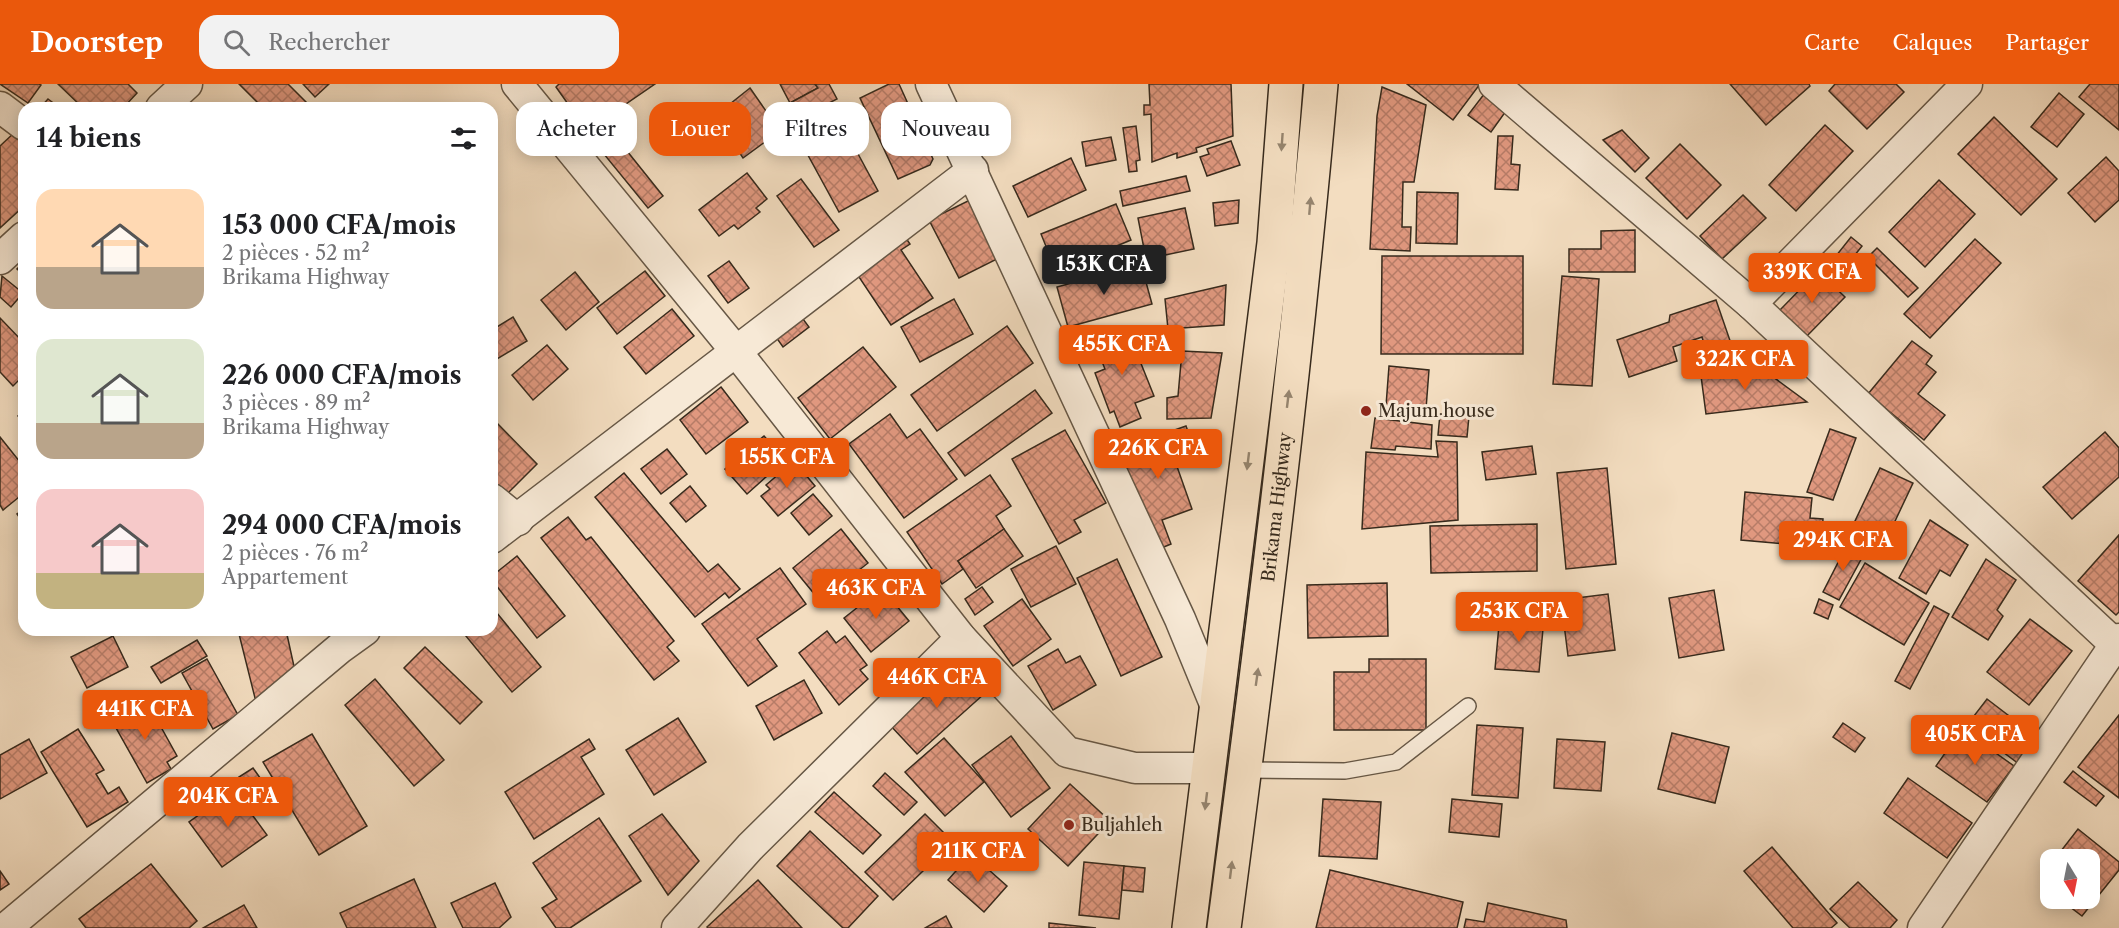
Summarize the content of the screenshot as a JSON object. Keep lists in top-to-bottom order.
{
  "streets": {
    "highway": ["Brikama Highway"]
  },
  "places": ["Majum house", "Buljahleh"],
  "north": "bottom",
  "page": {
    "header": "Doorstep",
    "search": "Rechercher",
    "nav": ["Carte", "Calques", "Partager"],
    "chip": [
      "Acheter",
      "Louer",
      "Filtres",
      "Nouveau"
    ],
    "heading": "14 biens",
    "list": [
      {
        "name": "153 000 CFA/mois",
        "note": "2 pièces · 52 m² · Brikama Highway"
      },
      {
        "name": "226 000 CFA/mois",
        "note": "3 pièces · 89 m² · Brikama Highway"
      },
      {
        "name": "294 000 CFA/mois",
        "note": "2 pièces · 76 m² · Appartement"
      }
    ],
    "price": [
      "153K CFA",
      "339K CFA",
      "455K CFA",
      "322K CFA",
      "226K CFA",
      "155K CFA",
      "294K CFA",
      "463K CFA",
      "253K CFA",
      "446K CFA",
      "441K CFA",
      "405K CFA",
      "204K CFA",
      "211K CFA"
    ]
  }
}
